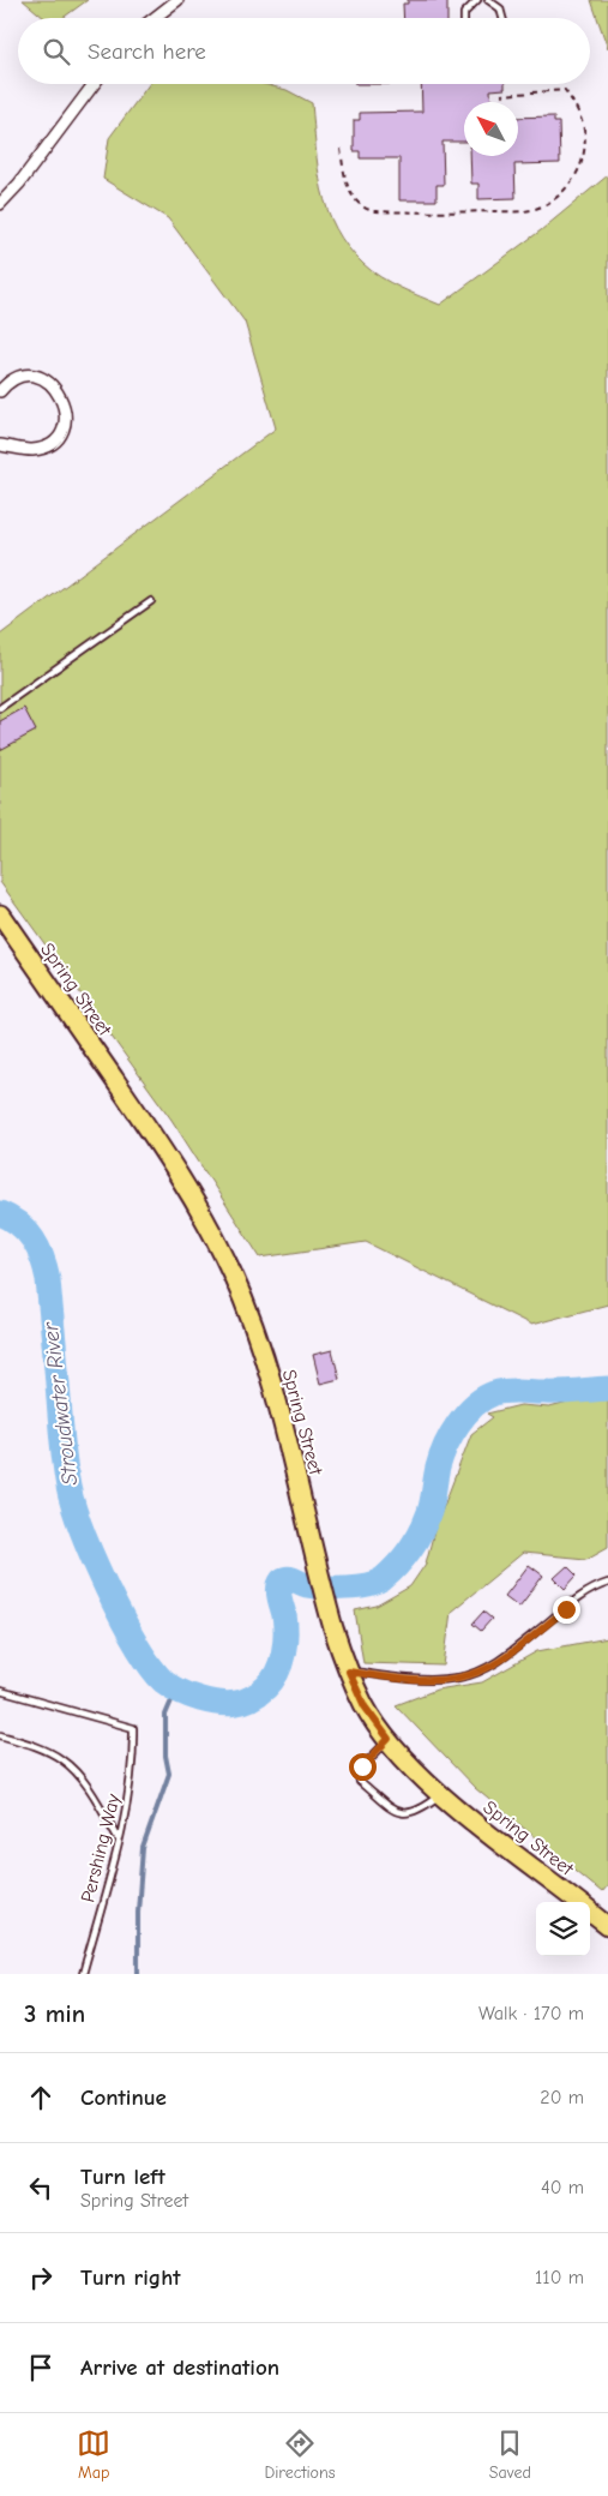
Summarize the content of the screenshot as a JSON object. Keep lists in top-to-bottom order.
{
  "streets": {
    "main road": ["Spring Street"],
    "lane": ["Pershing Way"]
  },
  "water": ["Stroudwater River"],
  "north": "top left",
  "page": {
    "search": "Search here",
    "heading": ["3 min", "Walk · 170 m"],
    "list": [
      ["Continue", "20 m"],
      ["Turn left", "Spring Street", "40 m"],
      ["Turn right", "110 m"],
      "Arrive at destination"
    ],
    "nav": ["Map", "Directions", "Saved"]
  }
}
